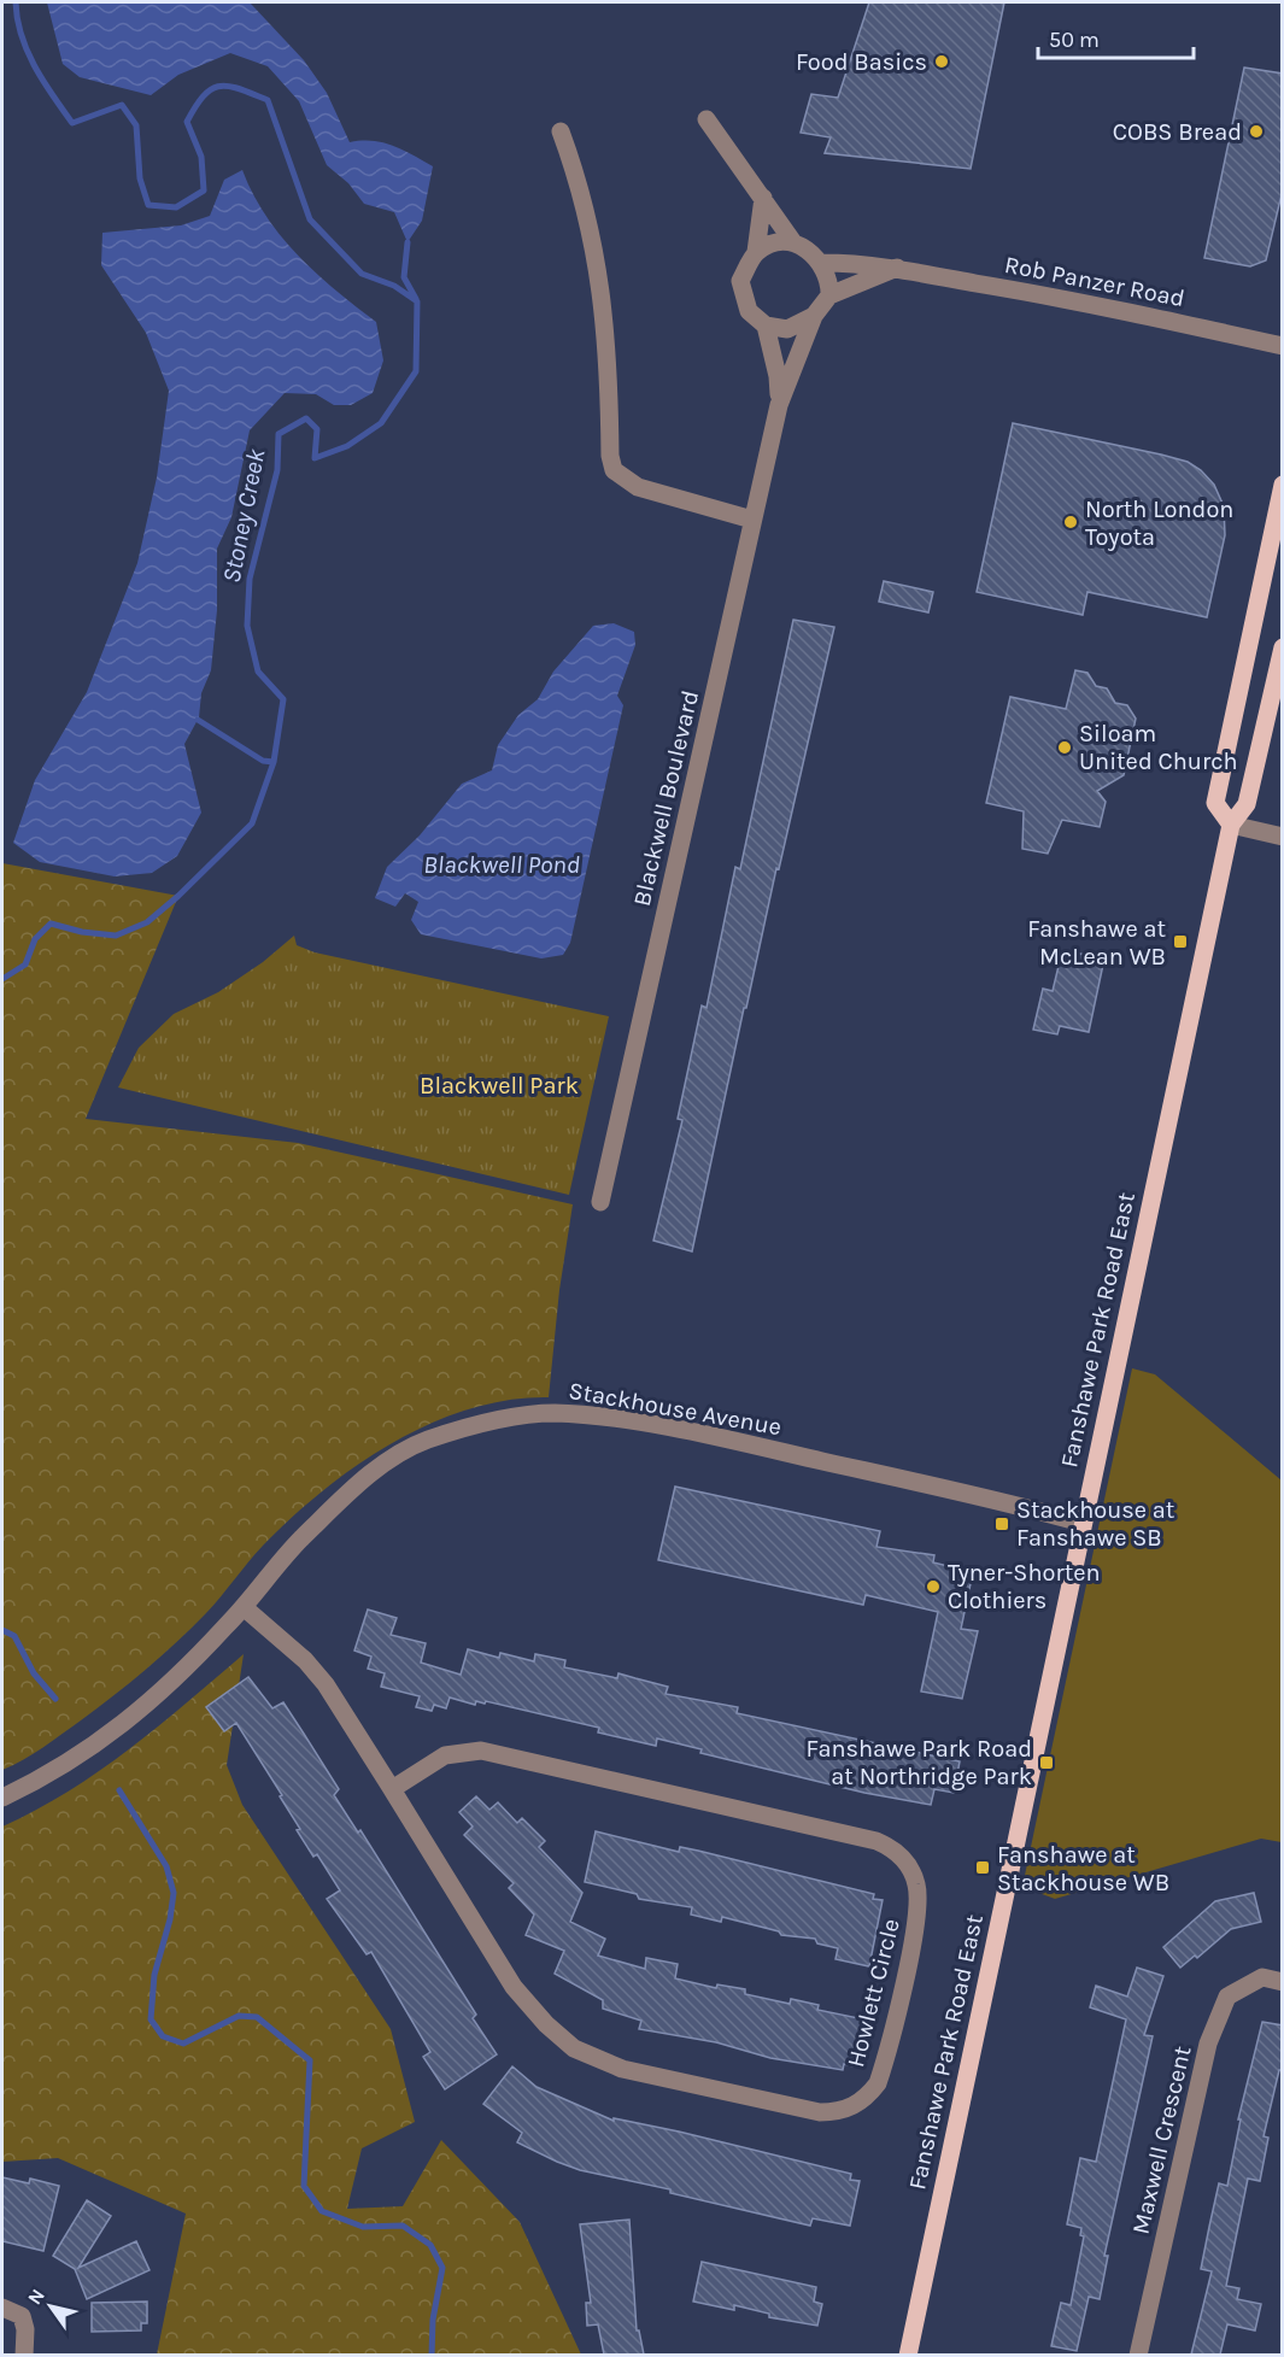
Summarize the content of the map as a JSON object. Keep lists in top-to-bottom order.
{
  "streets": {
    "main road": ["Fanshawe Park Road East"],
    "street": [
      "Rob Panzer Road",
      "Blackwell Boulevard",
      "Stackhouse Avenue",
      "Howlett Circle",
      "Maxwell Crescent"
    ]
  },
  "crossings": [
    ["Fanshawe Park Road East", "Stackhouse Avenue"],
    ["Stackhouse Avenue", "Howlett Circle"]
  ],
  "water": ["Stoney Creek", "Blackwell Pond"],
  "parks": ["Blackwell Park"],
  "places": {
    "other": [
      "Food Basics",
      "COBS Bread",
      "North London Toyota",
      "Siloam United Church",
      "Tyner-Shorten Clothiers"
    ],
    "transit": [
      "Fanshawe at McLean WB",
      "Stackhouse at Fanshawe SB",
      "Fanshawe Park Road at Northridge Park",
      "Fanshawe at Stackhouse WB"
    ]
  },
  "scale_bar": "50 m",
  "north": "top left"
}
